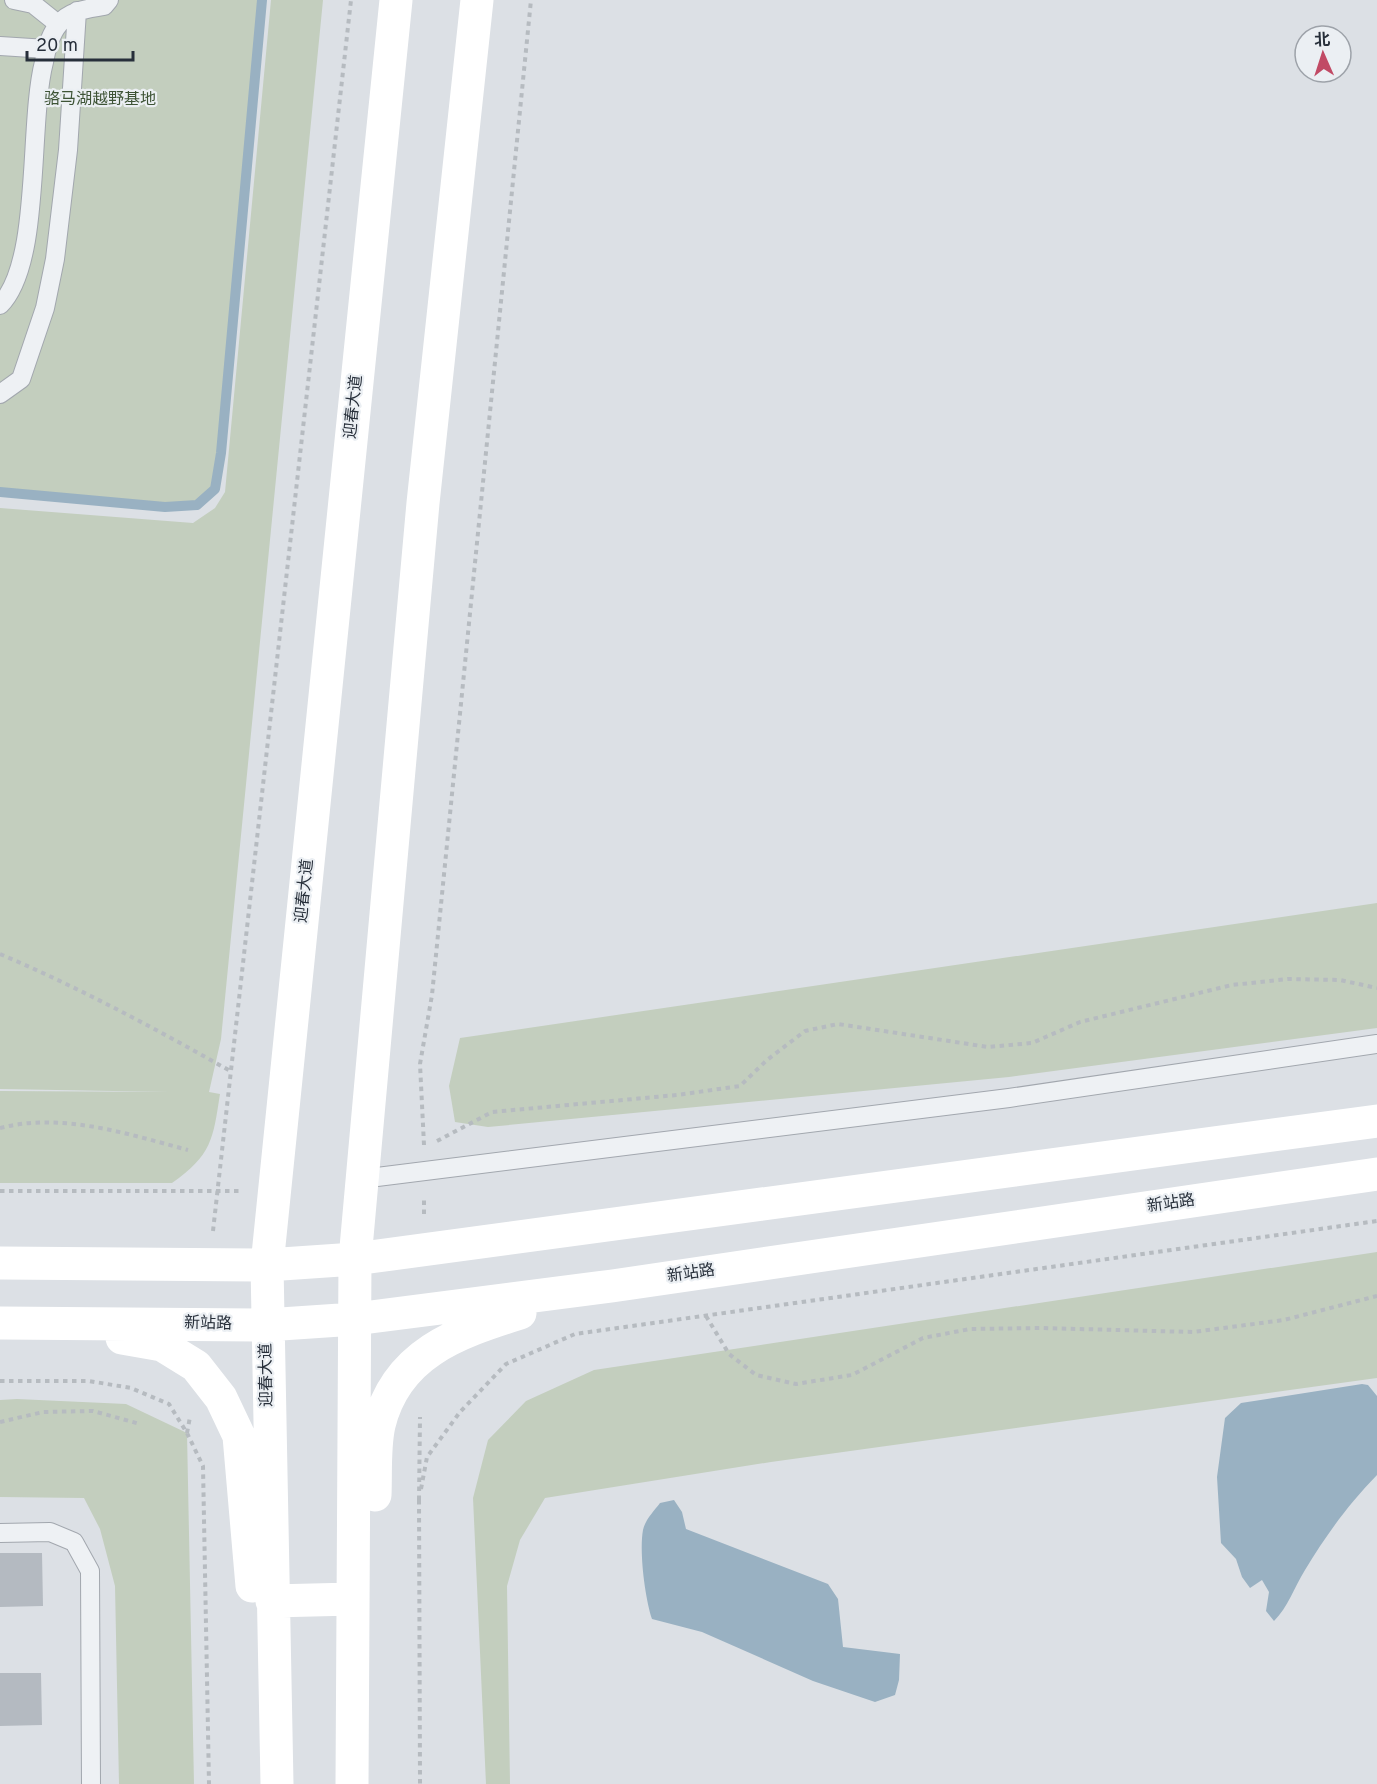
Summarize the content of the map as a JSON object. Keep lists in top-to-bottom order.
{
  "streets": {
    "main road": ["迎春大道", "新站路"]
  },
  "crossings": [
    ["迎春大道", "新站路"]
  ],
  "parks": ["骆马湖越野基地"],
  "scale_bar": "20 m",
  "north": "top"
}
